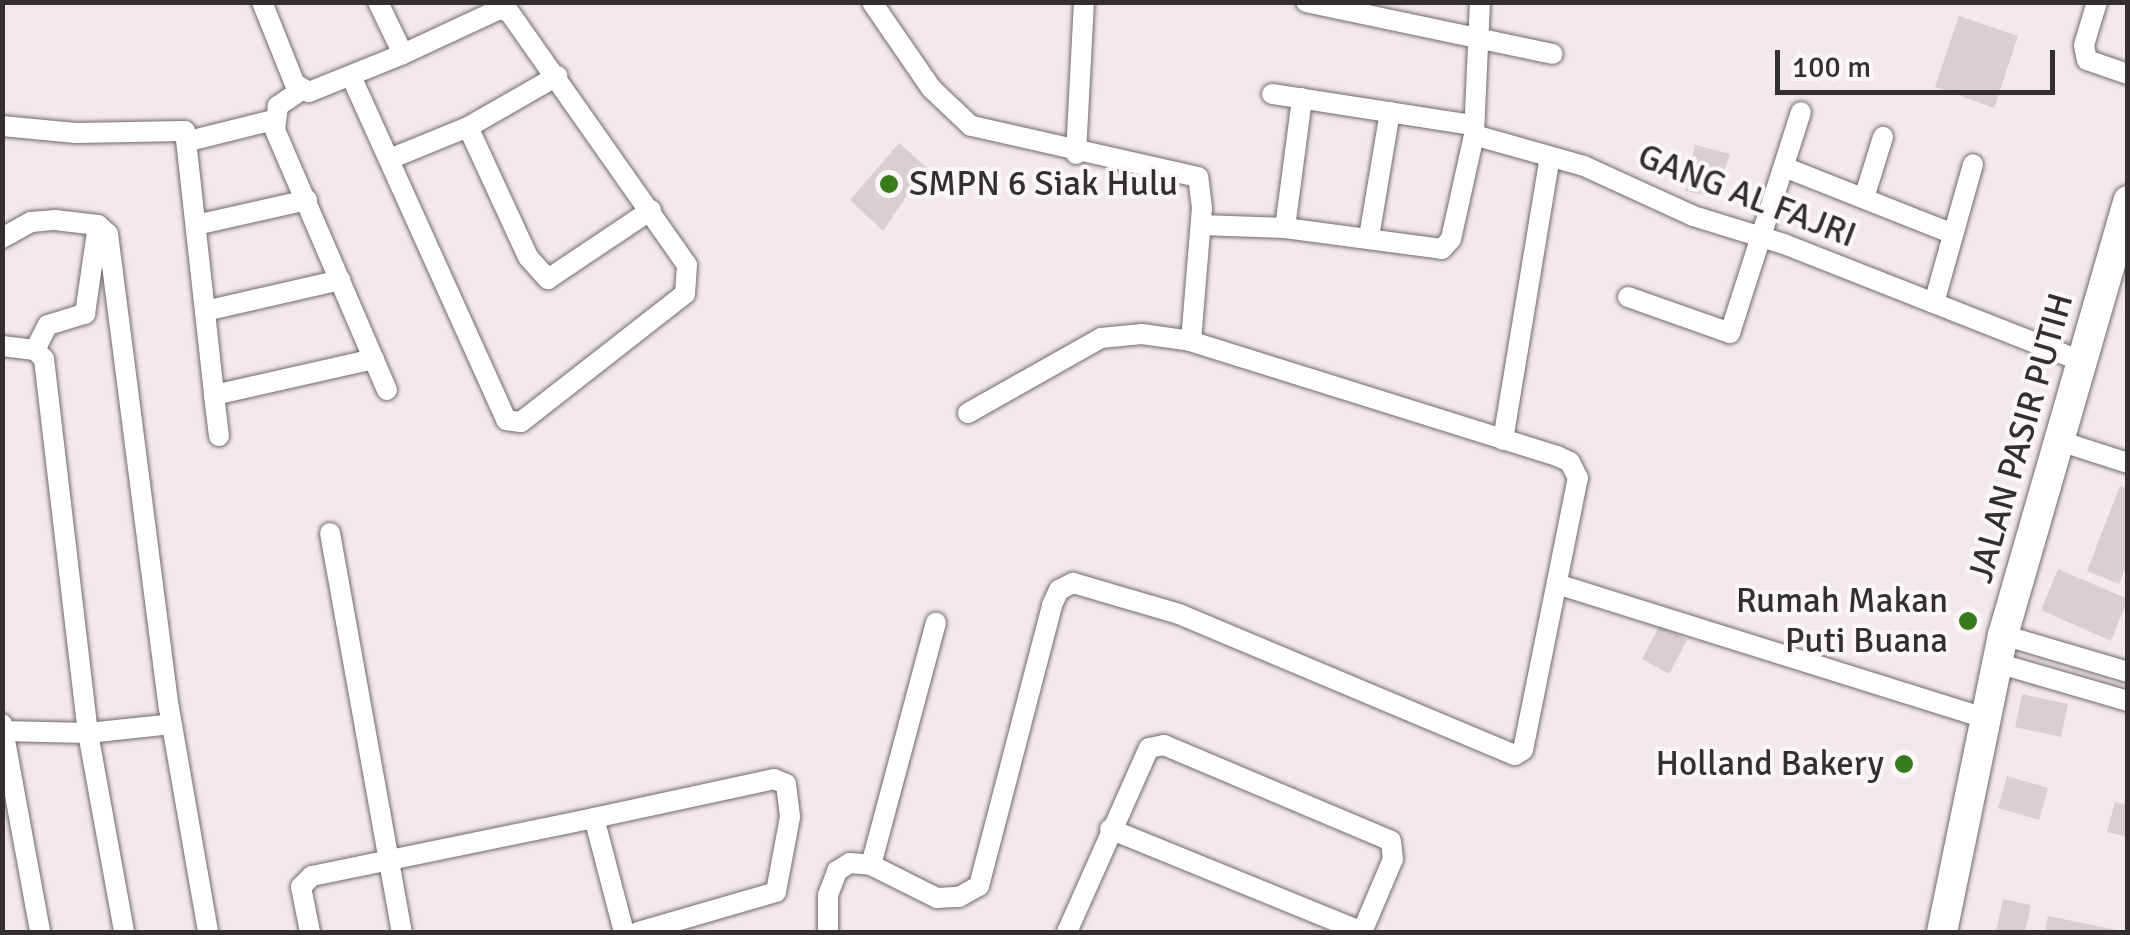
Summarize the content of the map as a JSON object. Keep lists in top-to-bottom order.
{
  "streets": {
    "highway": ["JALAN PASIR PUTIH"],
    "street": ["GANG AL FAJRI"]
  },
  "crossings": [
    ["GANG AL FAJRI", "JALAN PASIR PUTIH"]
  ],
  "places": ["SMPN 6 Siak Hulu", "Rumah Makan Puti Buana", "Holland Bakery"],
  "scale_bar": "100 m"
}
